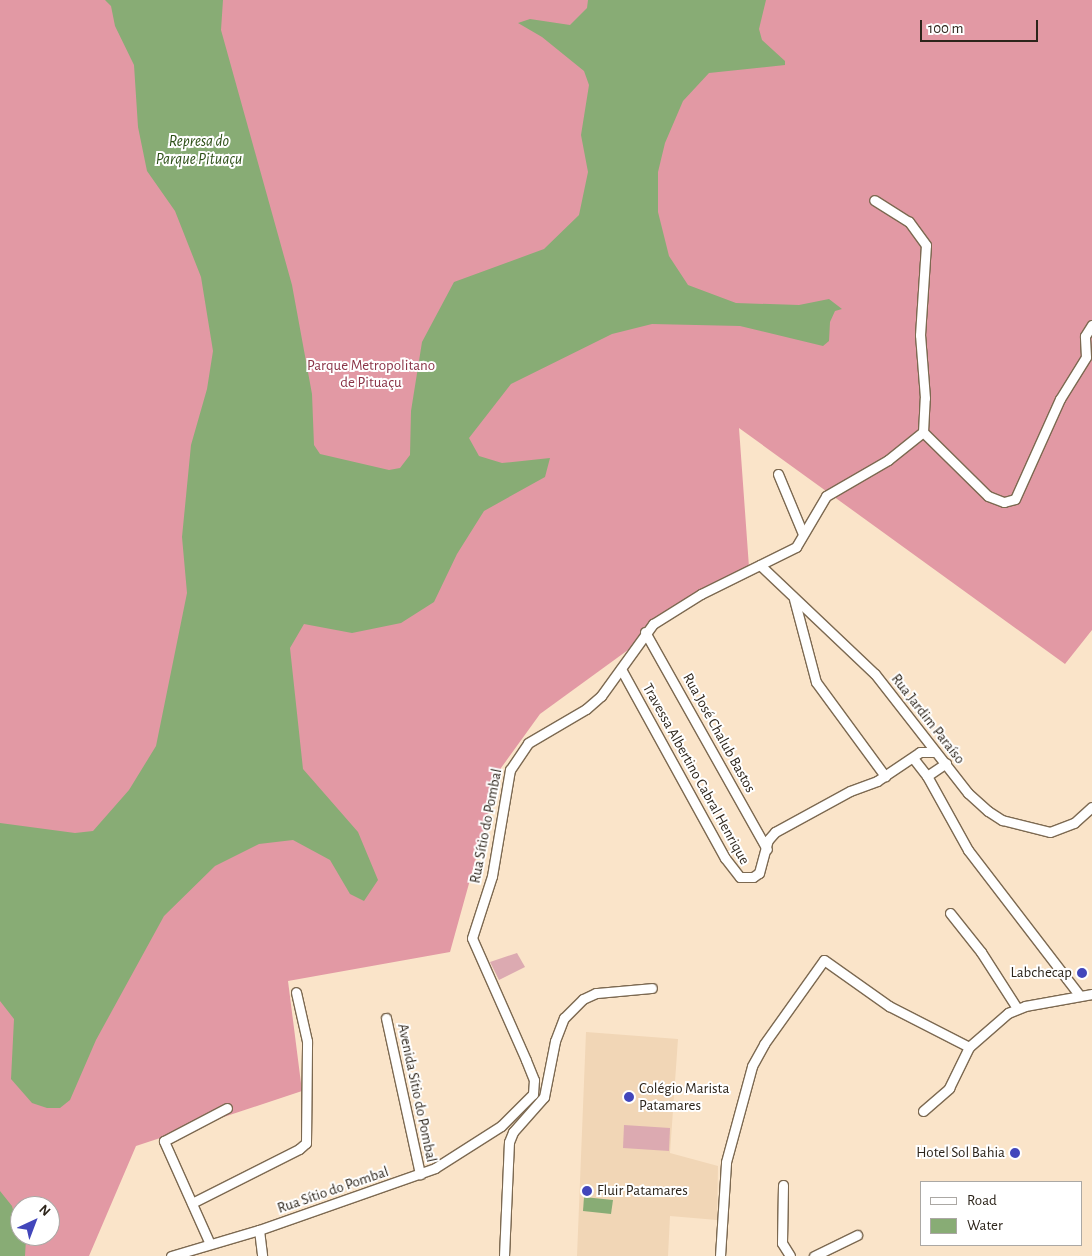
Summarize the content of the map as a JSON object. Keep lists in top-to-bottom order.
{
  "streets": {
    "street": [
      "Rua Jardim Paraíso",
      "Rua José Chalub Bastos",
      "Travessa Albertino Cabral Henrique",
      "Rua Sítio do Pombal",
      "Avenida Sítio do Pombal"
    ]
  },
  "crossings": [
    ["Rua Jardim Paraíso", "Rua Sítio do Pombal"],
    ["Rua José Chalub Bastos", "Travessa Albertino Cabral Henrique"],
    ["Rua José Chalub Bastos", "Rua Sítio do Pombal"],
    ["Travessa Albertino Cabral Henrique", "Rua Sítio do Pombal"],
    ["Rua Sítio do Pombal", "Avenida Sítio do Pombal"]
  ],
  "water": ["Represa do Parque Pituaçu"],
  "parks": ["Parque Metropolitano de Pituaçu"],
  "places": [
    "Labchecap",
    "Colégio Marista Patamares",
    "Hotel Sol Bahia",
    "Fluir Patamares"
  ],
  "legend": ["Road", "Water"],
  "scale_bar": "100 m",
  "north": "top right"
}
